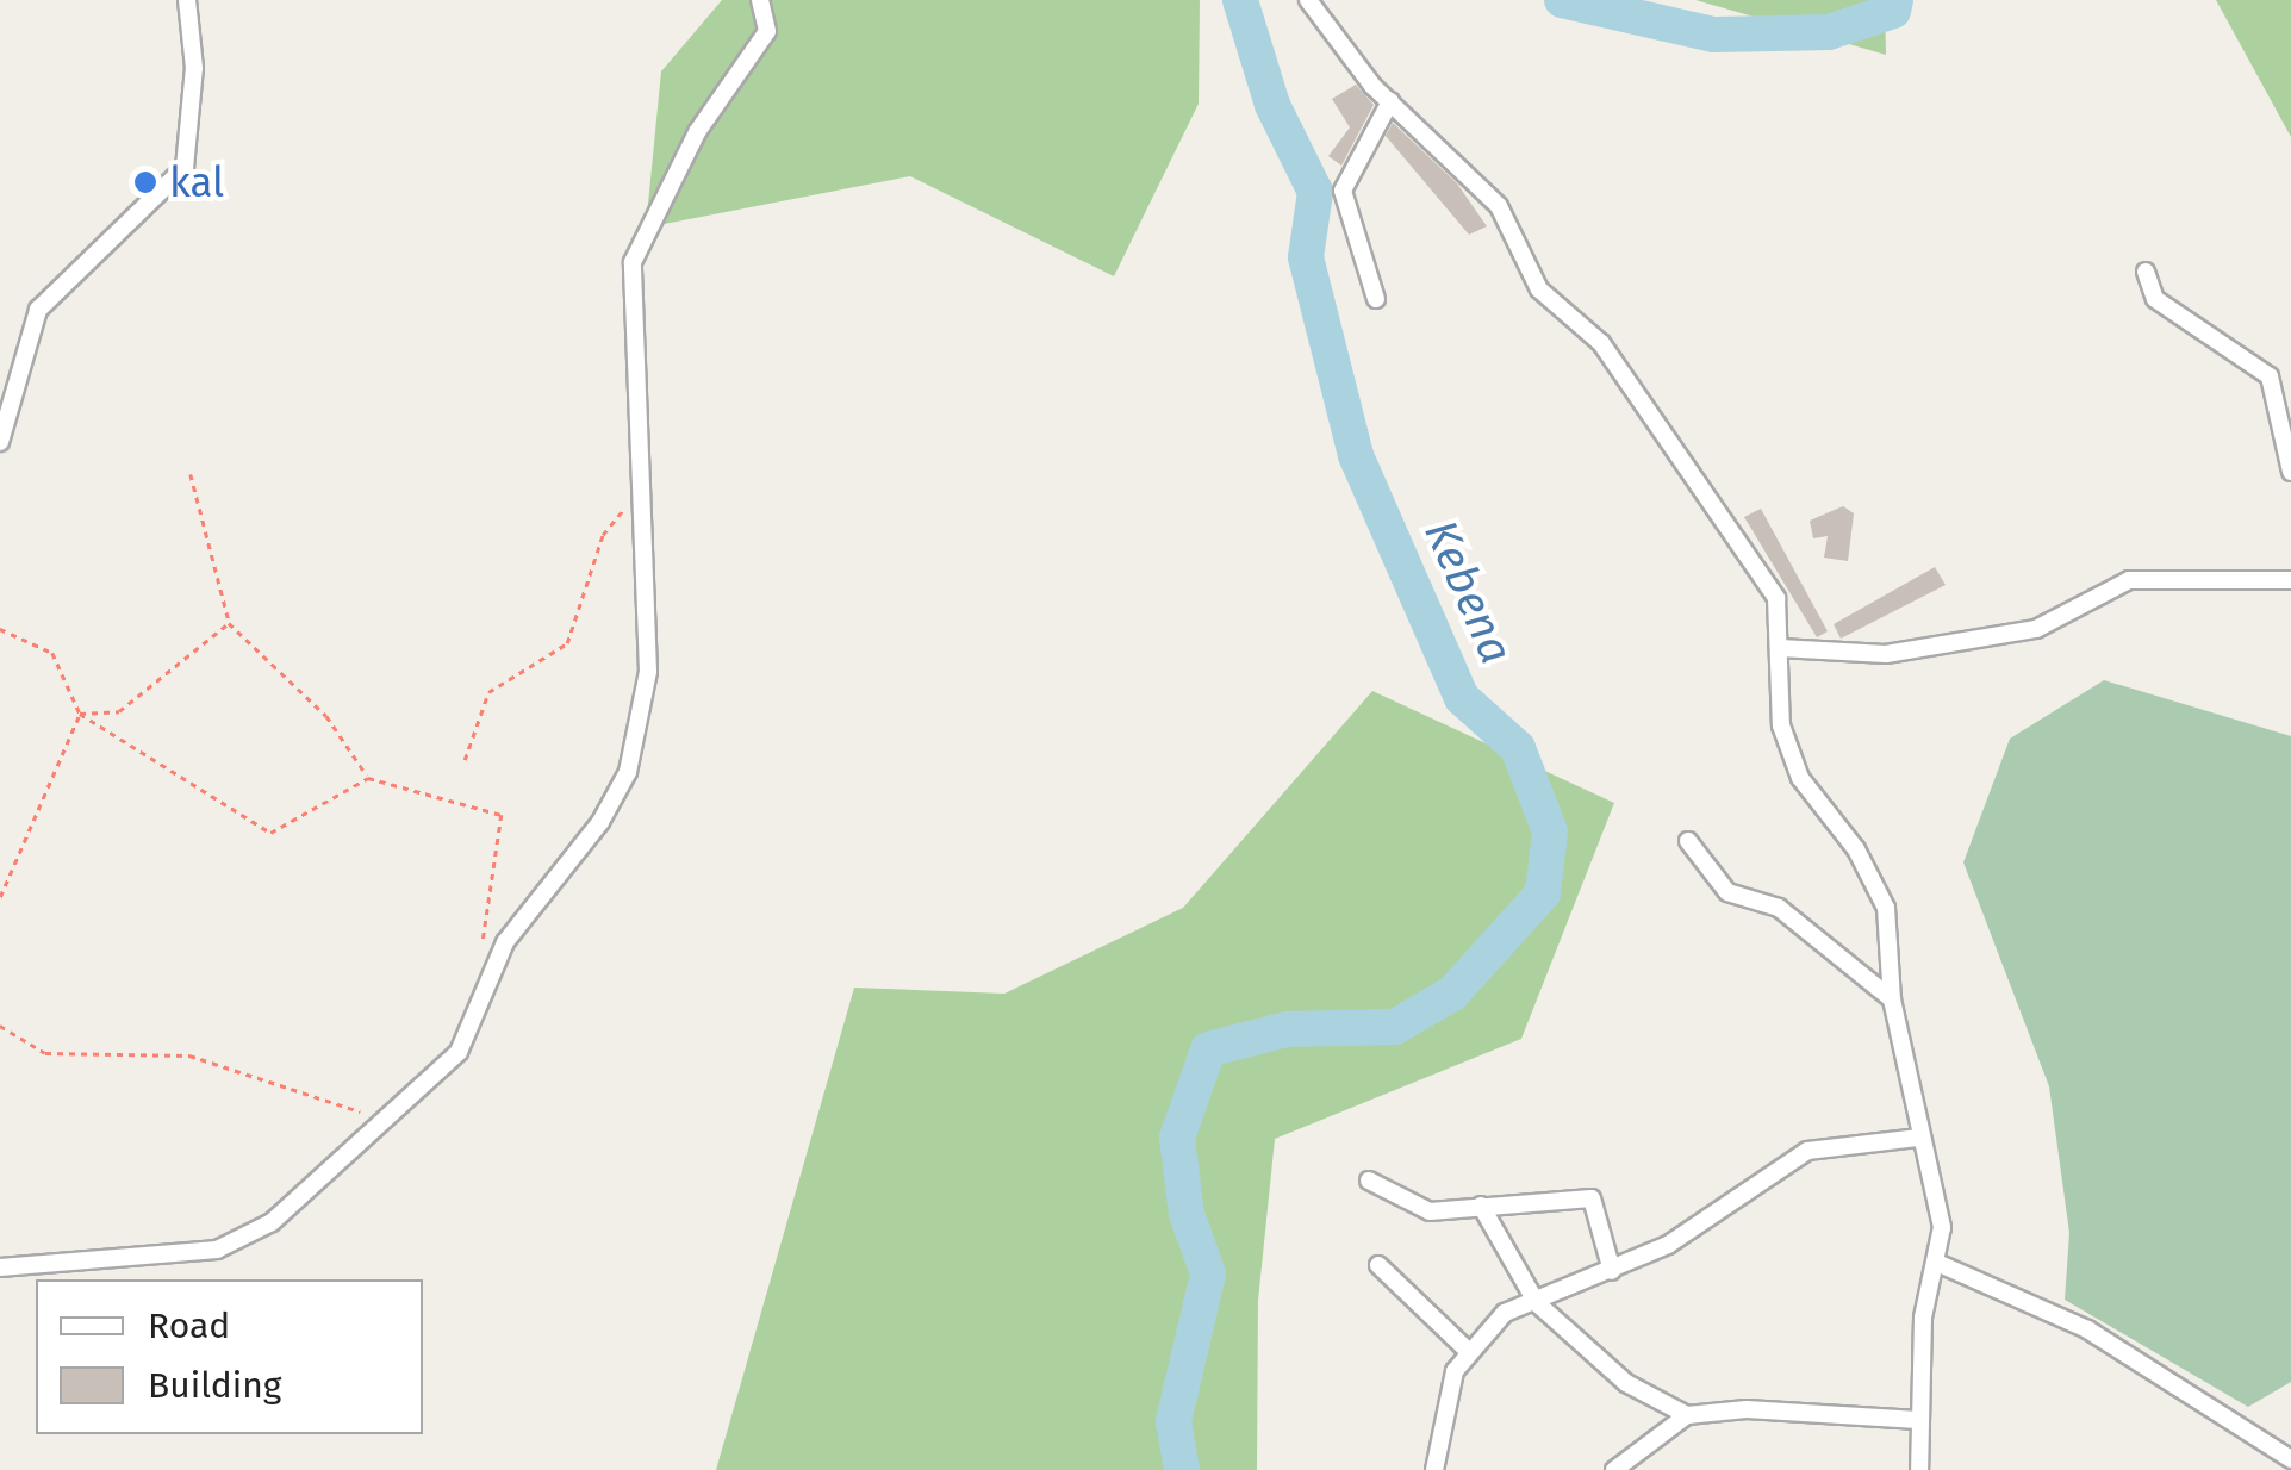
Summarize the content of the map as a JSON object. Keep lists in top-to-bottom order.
{
  "water": ["Kebena"],
  "places": ["kal"],
  "legend": ["Road", "Building"]
}
